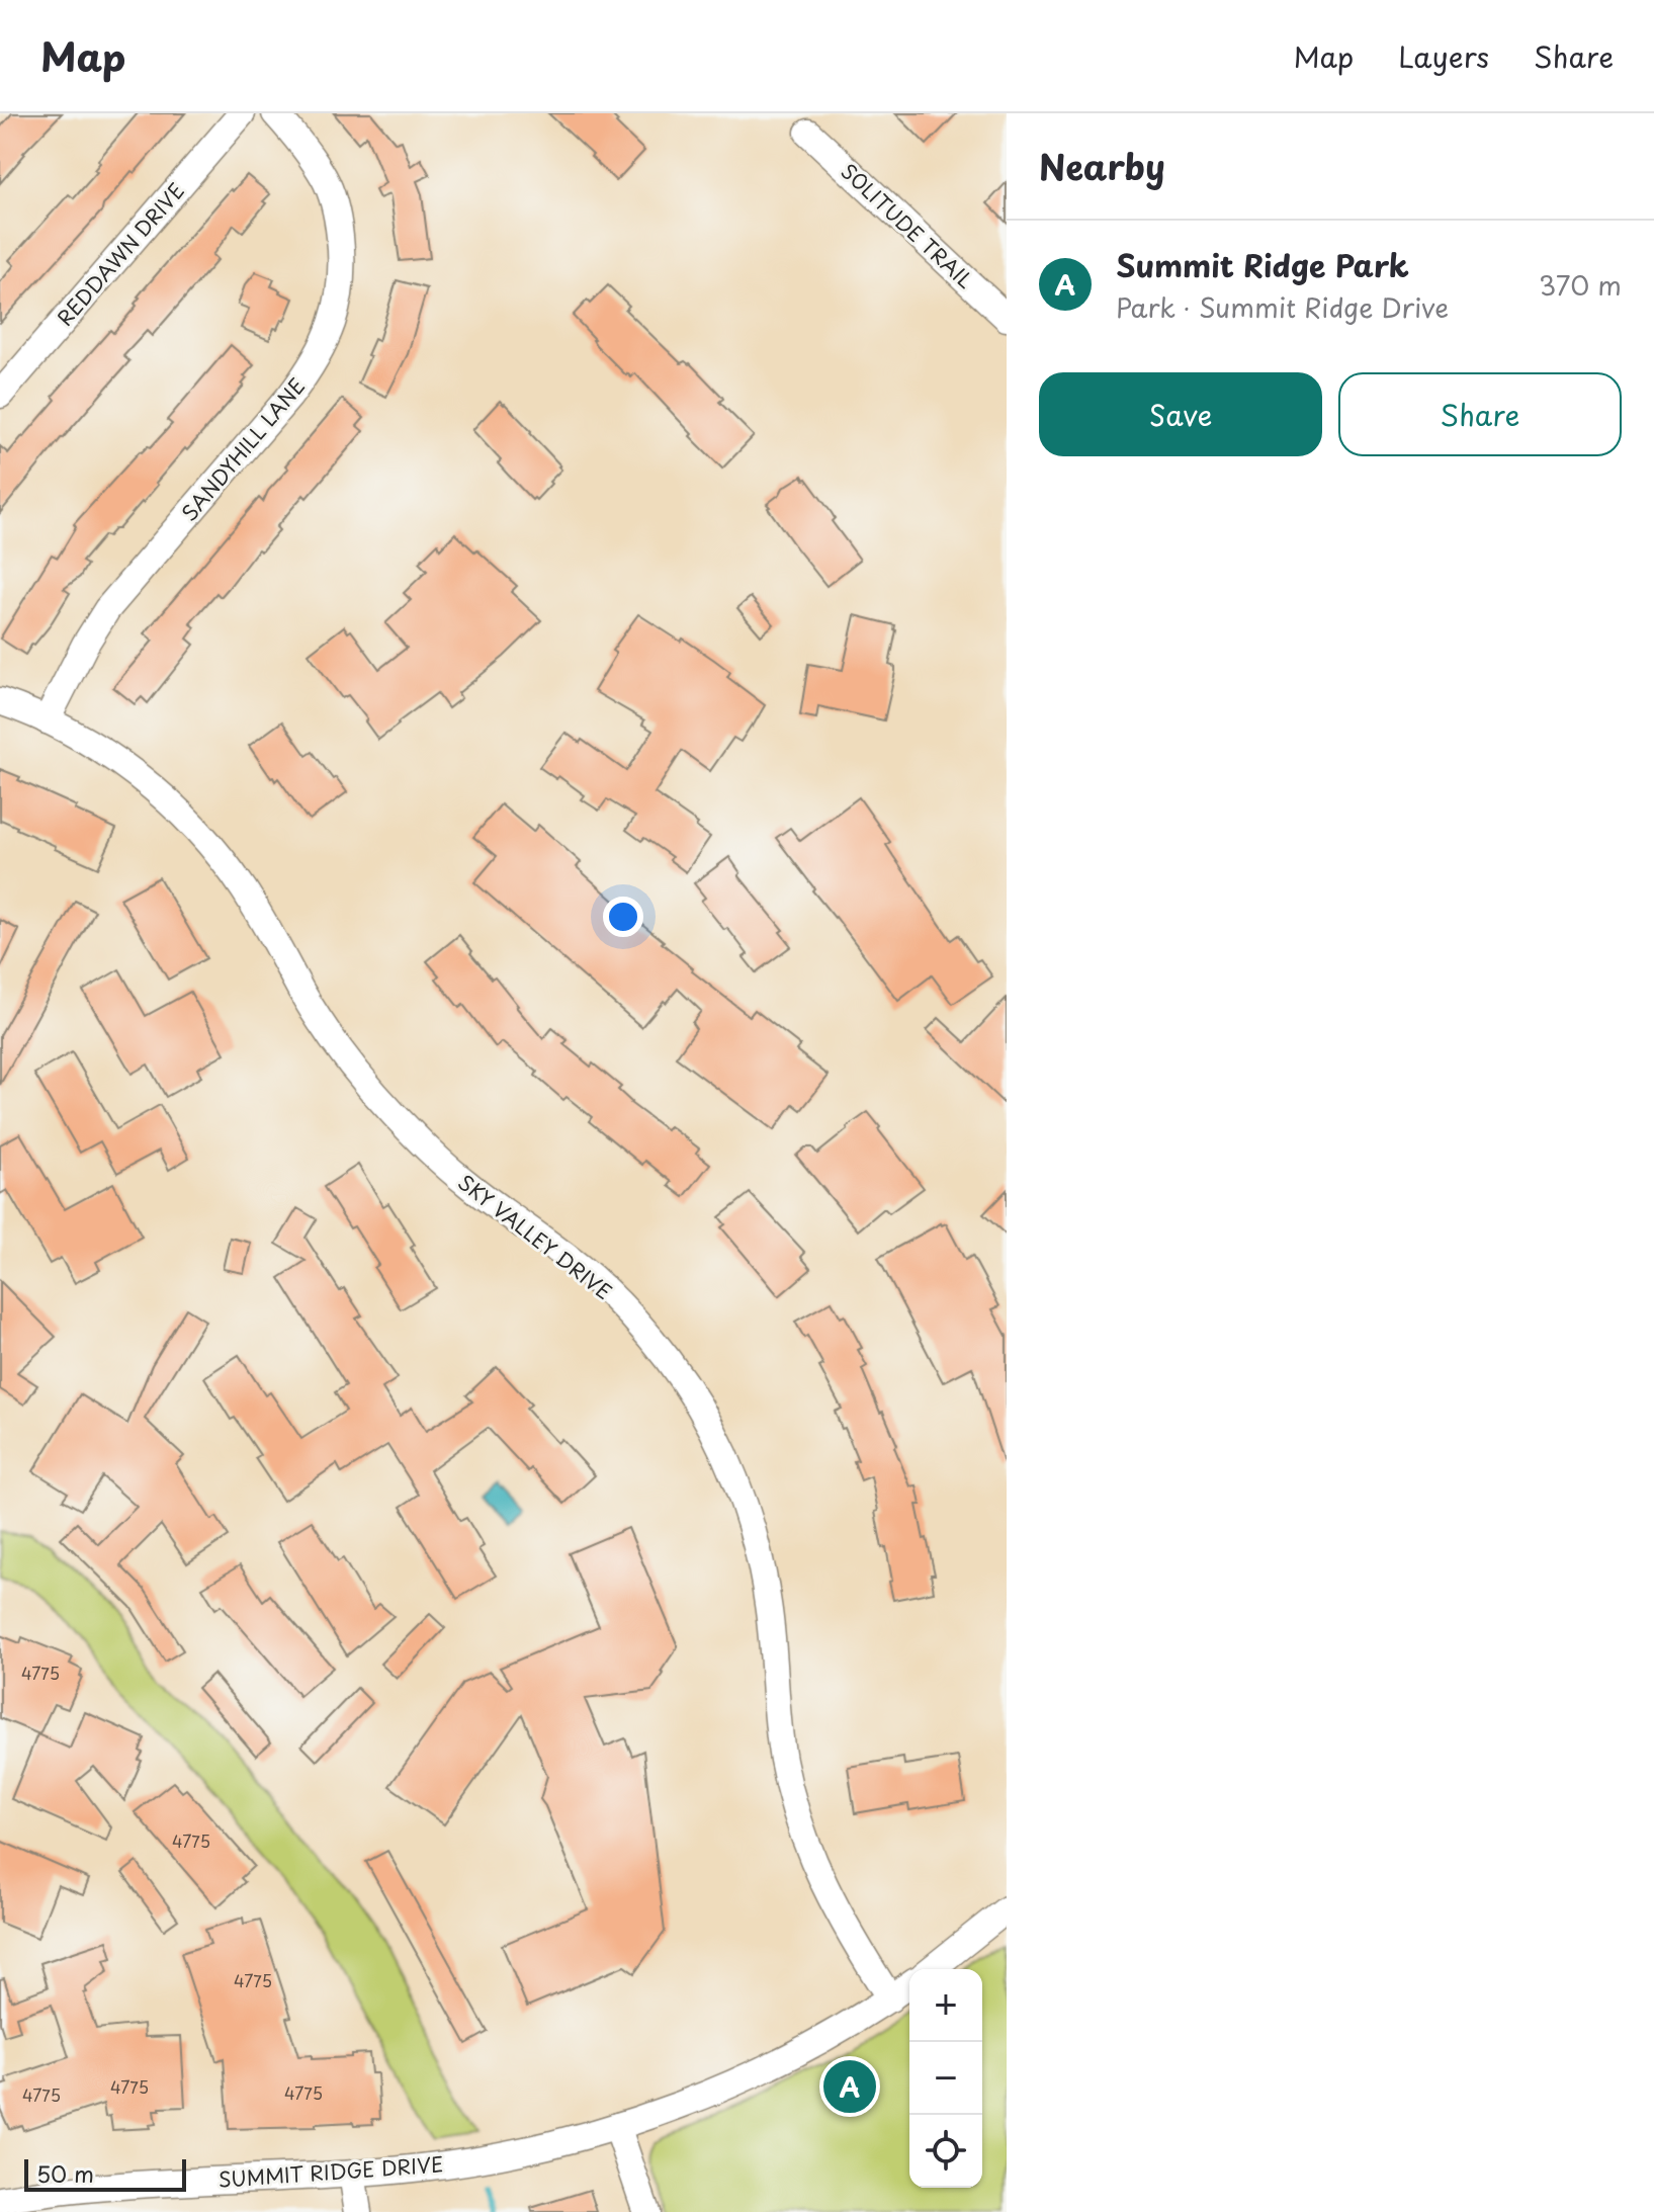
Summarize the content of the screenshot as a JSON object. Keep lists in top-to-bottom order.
{
  "streets": {
    "street": [
      "SOLITUDE TRAIL",
      "REDDAWN DRIVE",
      "SANDYHILL LANE",
      "SKY VALLEY DRIVE",
      "SUMMIT RIDGE DRIVE"
    ]
  },
  "crossings": [
    ["SANDYHILL LANE", "SKY VALLEY DRIVE"],
    ["SKY VALLEY DRIVE", "SUMMIT RIDGE DRIVE"]
  ],
  "house_numbers": [
    "4775",
    "4775",
    "4775",
    "4775",
    "4775",
    "4775"
  ],
  "scale_bar": "50 m",
  "page": {
    "header": "Map",
    "nav": ["Map", "Layers", "Share"],
    "heading": "Nearby",
    "list": [
      {
        "mark": "A",
        "name": "Summit Ridge Park",
        "note": "Park · Summit Ridge Drive",
        "value": "370 m"
      }
    ],
    "buttons": ["Save", "Share"],
    "map_buttons": ["+", "−"],
    "pins": "A",
    "scale": "50 m"
  }
}
